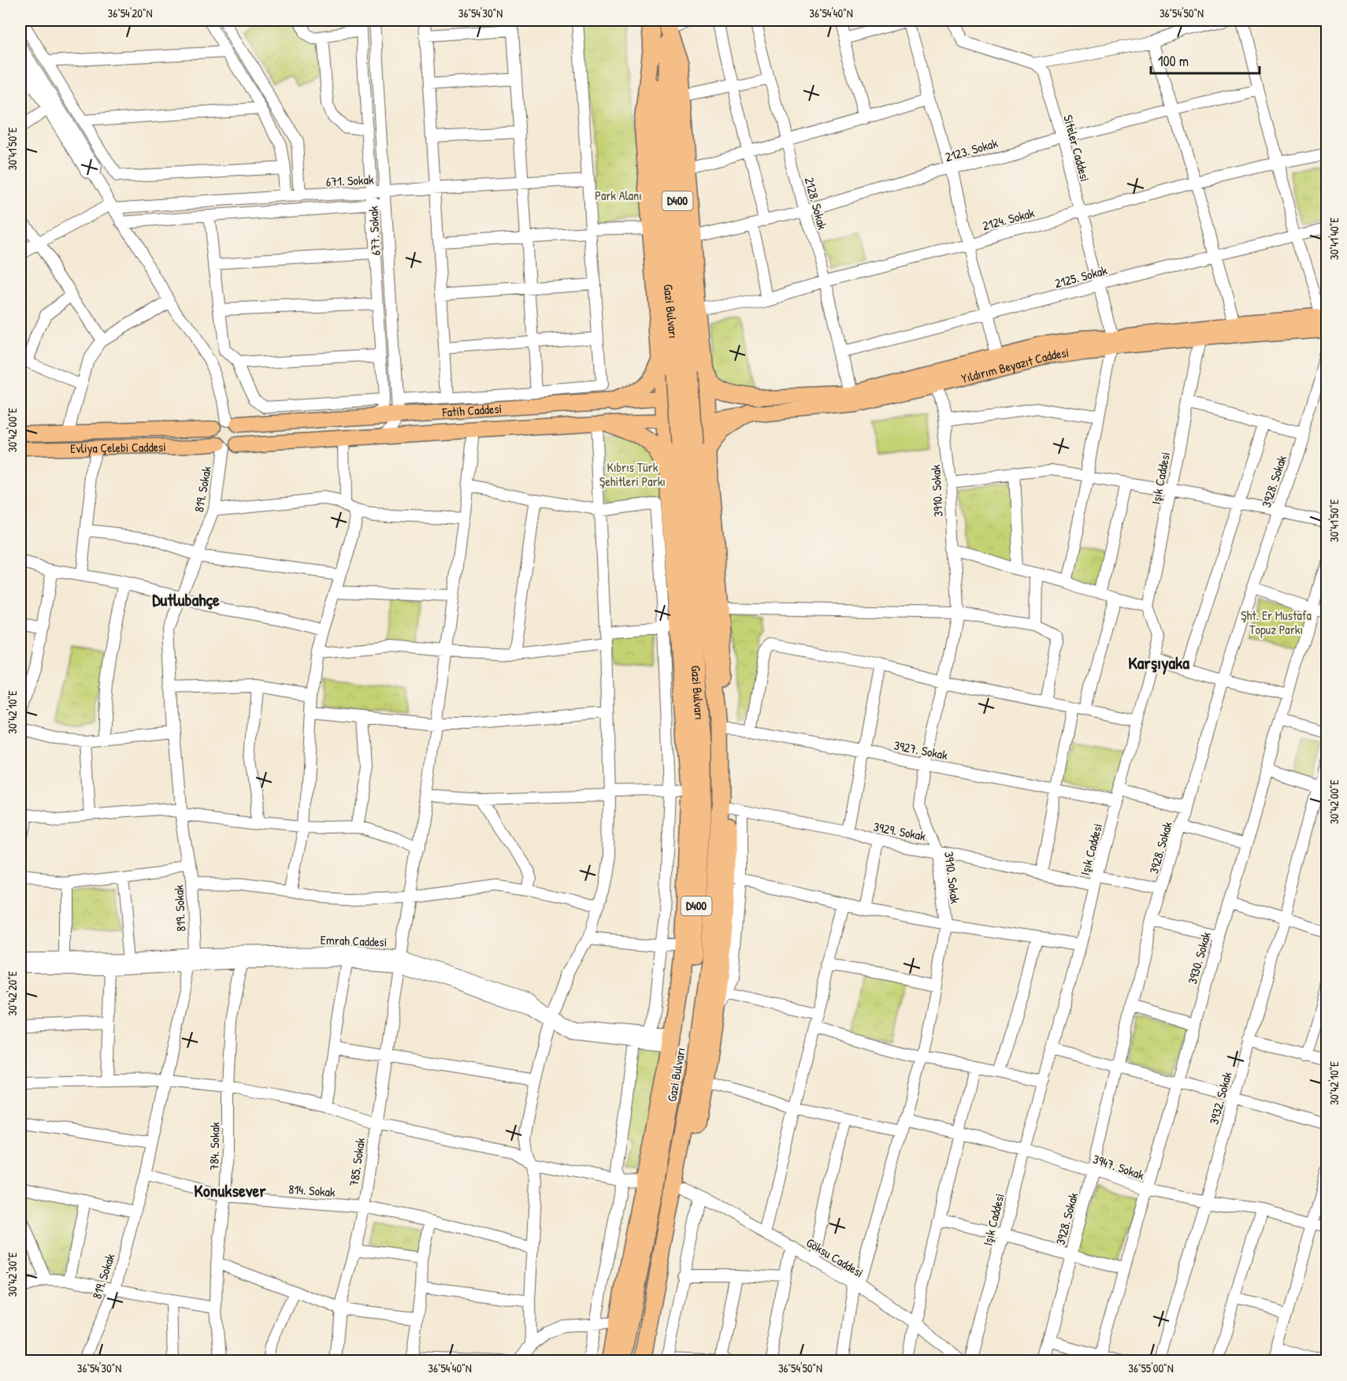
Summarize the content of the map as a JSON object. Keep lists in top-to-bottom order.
{
  "streets": {
    "highway": ["D400", "Gazi Bulvarı"],
    "main road": ["Yıldırım Beyazıt Caddesi", "Fatih Caddesi", "Evliya Çelebi Caddesi"],
    "street": [
      "Siteler Caddesi",
      "2123. Sokak",
      "671. Sokak",
      "2128. Sokak",
      "2124. Sokak",
      "677. Sokak",
      "2125. Sokak",
      "Işık Caddesi",
      "3928. Sokak",
      "819. Sokak",
      "3910. Sokak",
      "3927. Sokak",
      "3929. Sokak",
      "Emrah Caddesi",
      "3930. Sokak",
      "3932. Sokak",
      "784. Sokak",
      "785. Sokak",
      "3947. Sokak",
      "814. Sokak",
      "Göksu Caddesi"
    ]
  },
  "crossings": [
    ["Siteler Caddesi", "2123. Sokak"],
    ["Siteler Caddesi", "2124. Sokak"],
    ["Siteler Caddesi", "2125. Sokak"],
    ["Siteler Caddesi", "Yıldırım Beyazıt Caddesi"],
    ["2123. Sokak", "2128. Sokak"],
    ["671. Sokak", "677. Sokak"],
    ["2128. Sokak", "2124. Sokak"],
    ["2128. Sokak", "2125. Sokak"],
    ["2128. Sokak", "Yıldırım Beyazıt Caddesi"],
    ["677. Sokak", "Fatih Caddesi"],
    ["Gazi Bulvarı", "3927. Sokak"],
    ["Yıldırım Beyazıt Caddesi", "Fatih Caddesi"],
    ["Yıldırım Beyazıt Caddesi", "Işık Caddesi"],
    ["Yıldırım Beyazıt Caddesi", "3910. Sokak"],
    ["Fatih Caddesi", "Evliya Çelebi Caddesi"],
    ["Fatih Caddesi", "819. Sokak"],
    ["Fatih Caddesi", "785. Sokak"],
    ["Evliya Çelebi Caddesi", "819. Sokak"],
    ["Işık Caddesi", "3927. Sokak"],
    ["Işık Caddesi", "3929. Sokak"],
    ["Işık Caddesi", "3947. Sokak"],
    ["3928. Sokak", "3929. Sokak"],
    ["3928. Sokak", "3947. Sokak"],
    ["819. Sokak", "Emrah Caddesi"],
    ["819. Sokak", "814. Sokak"],
    ["3910. Sokak", "3927. Sokak"],
    ["3910. Sokak", "3929. Sokak"],
    ["3910. Sokak", "3947. Sokak"],
    ["3910. Sokak", "Göksu Caddesi"],
    ["Emrah Caddesi", "784. Sokak"],
    ["Emrah Caddesi", "785. Sokak"],
    ["3930. Sokak", "3947. Sokak"],
    ["3932. Sokak", "3947. Sokak"],
    ["784. Sokak", "814. Sokak"],
    ["785. Sokak", "814. Sokak"]
  ],
  "districts": ["Dutlubahçe", "Karşıyaka", "Konuksever"],
  "parks": ["Park Alanı", "Kıbrıs Türk Şehitleri Parkı", "Şht. Er Mustafa Topuz Parkı"],
  "scale_bar": "100 m",
  "coordinates": [
    "36°54'20\"N",
    "36°54'30\"N",
    "36°54'40\"N",
    "36°54'50\"N",
    "30°41'50\"E",
    "30°41'40\"E",
    "30°42'00\"E",
    "30°42'10\"E",
    "30°42'20\"E",
    "30°42'30\"E",
    "36°55'00\"N"
  ]
}
